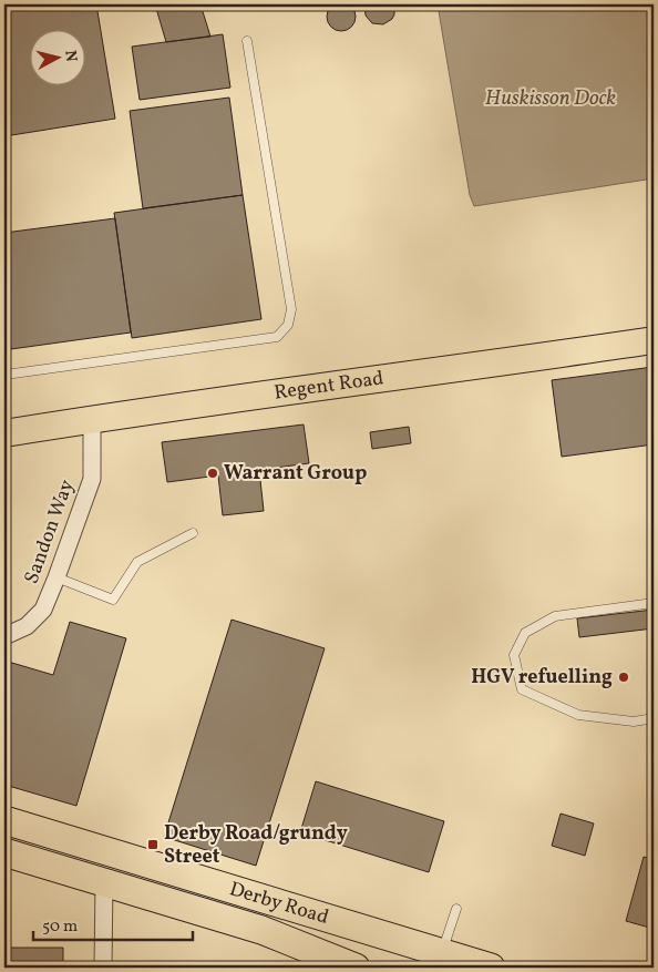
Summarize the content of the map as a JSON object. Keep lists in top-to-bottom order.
{
  "streets": {
    "highway": ["Derby Road"],
    "main road": ["Regent Road"],
    "street": ["Sandon Way"]
  },
  "crossings": [
    ["Regent Road", "Sandon Way"]
  ],
  "water": ["Huskisson Dock"],
  "places": {
    "other": ["Warrant Group", "HGV refuelling"],
    "transit": ["Derby Road/grundy Street"]
  },
  "scale_bar": "50 m",
  "north": "right"
}
